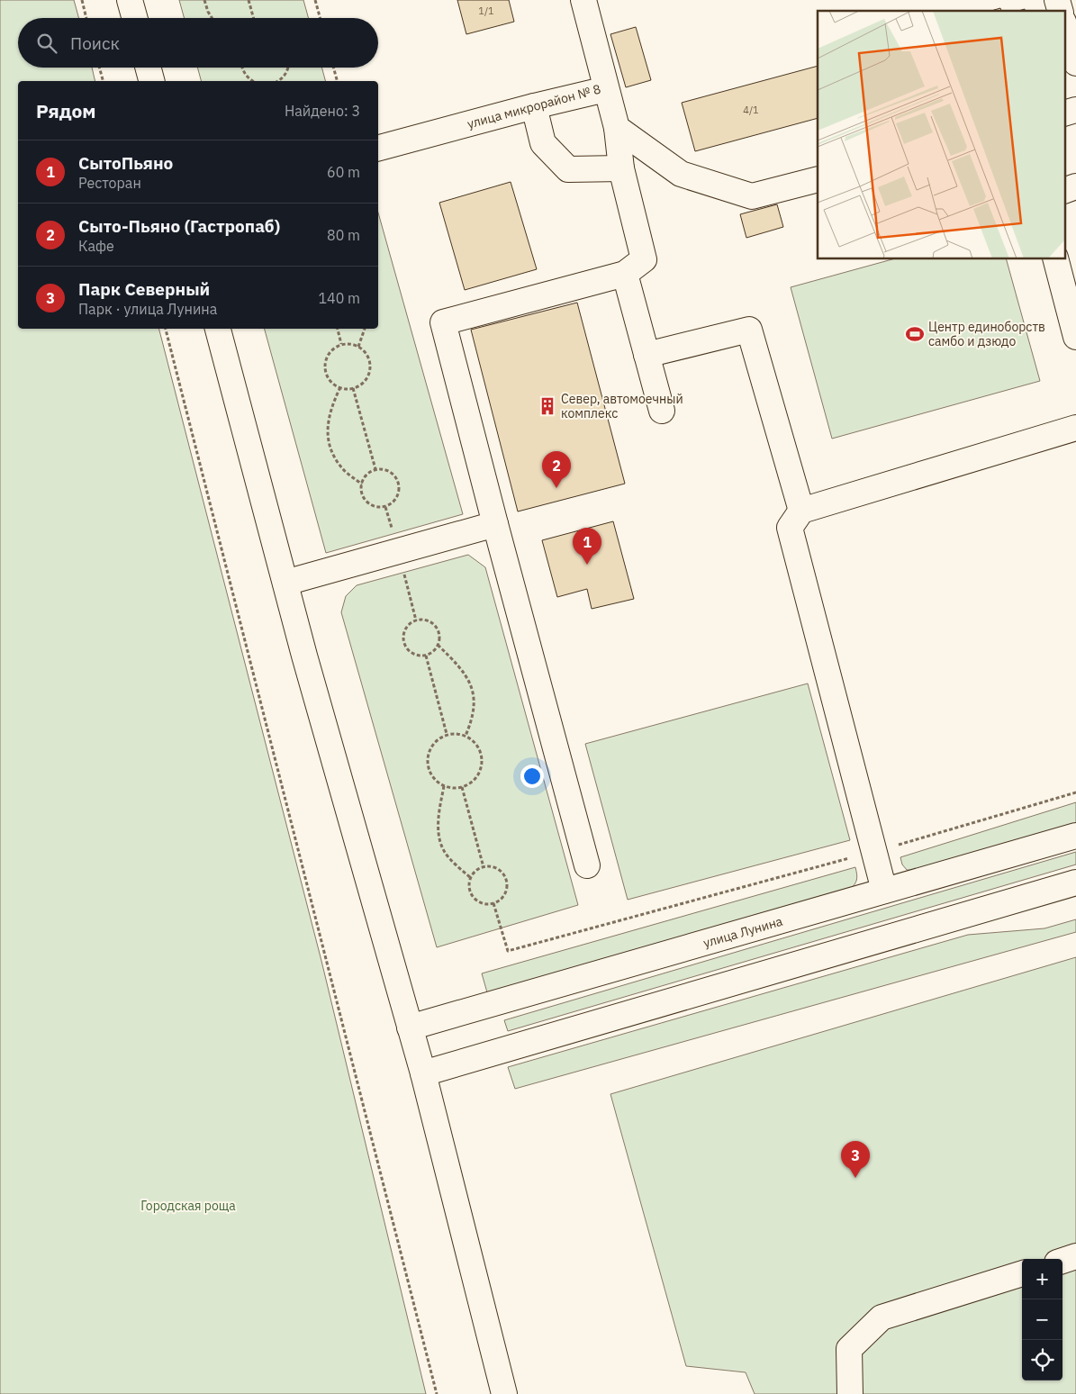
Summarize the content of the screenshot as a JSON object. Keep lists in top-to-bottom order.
{
  "streets": {
    "street": ["улица микрорайон № 8", "улица Лунина"]
  },
  "parks": ["Городская роща"],
  "places": {
    "sports": ["Центр единоборств самбо и дзюдо"],
    "building": ["Север, автомоечный комплекс"]
  },
  "house_numbers": ["1/1", "4/1"],
  "page": {
    "search": "Поиск",
    "heading": ["Рядом", "Найдено: 3"],
    "list": [
      {
        "mark": "1",
        "name": "СытоПьяно",
        "note": "Ресторан",
        "value": "60 m"
      },
      {
        "mark": "2",
        "name": "Сыто-Пьяно (Гастропаб)",
        "note": "Кафе",
        "value": "80 m"
      },
      {
        "mark": "3",
        "name": "Парк Северный",
        "note": "Парк · улица Лунина",
        "value": "140 m"
      }
    ],
    "pins": ["2", "1", "3"],
    "map_buttons": ["+", "−"]
  }
}
